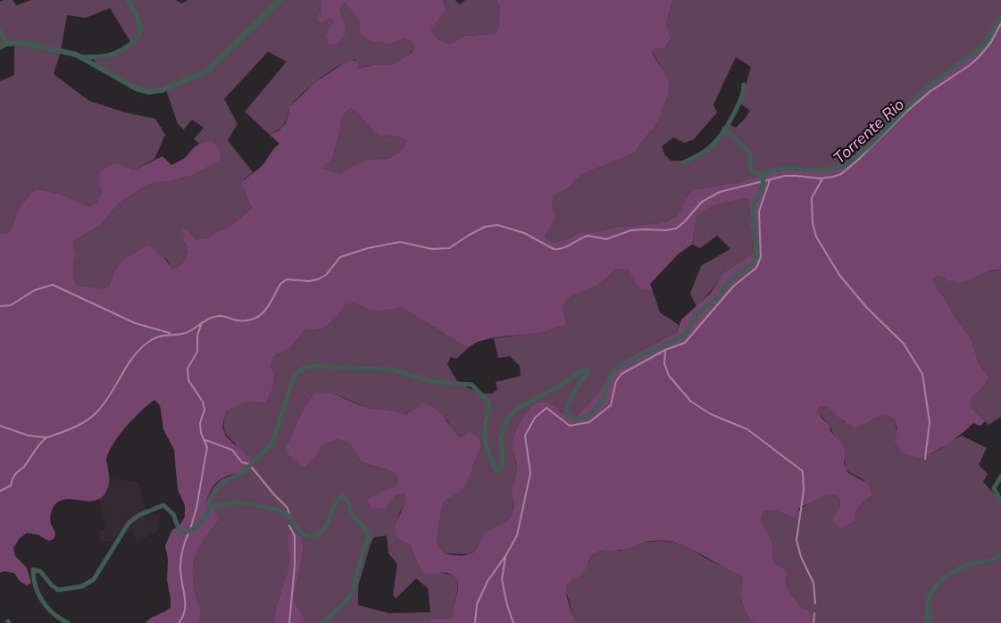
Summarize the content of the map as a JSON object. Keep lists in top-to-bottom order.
{
  "water": ["Torrente Rio"]
}
